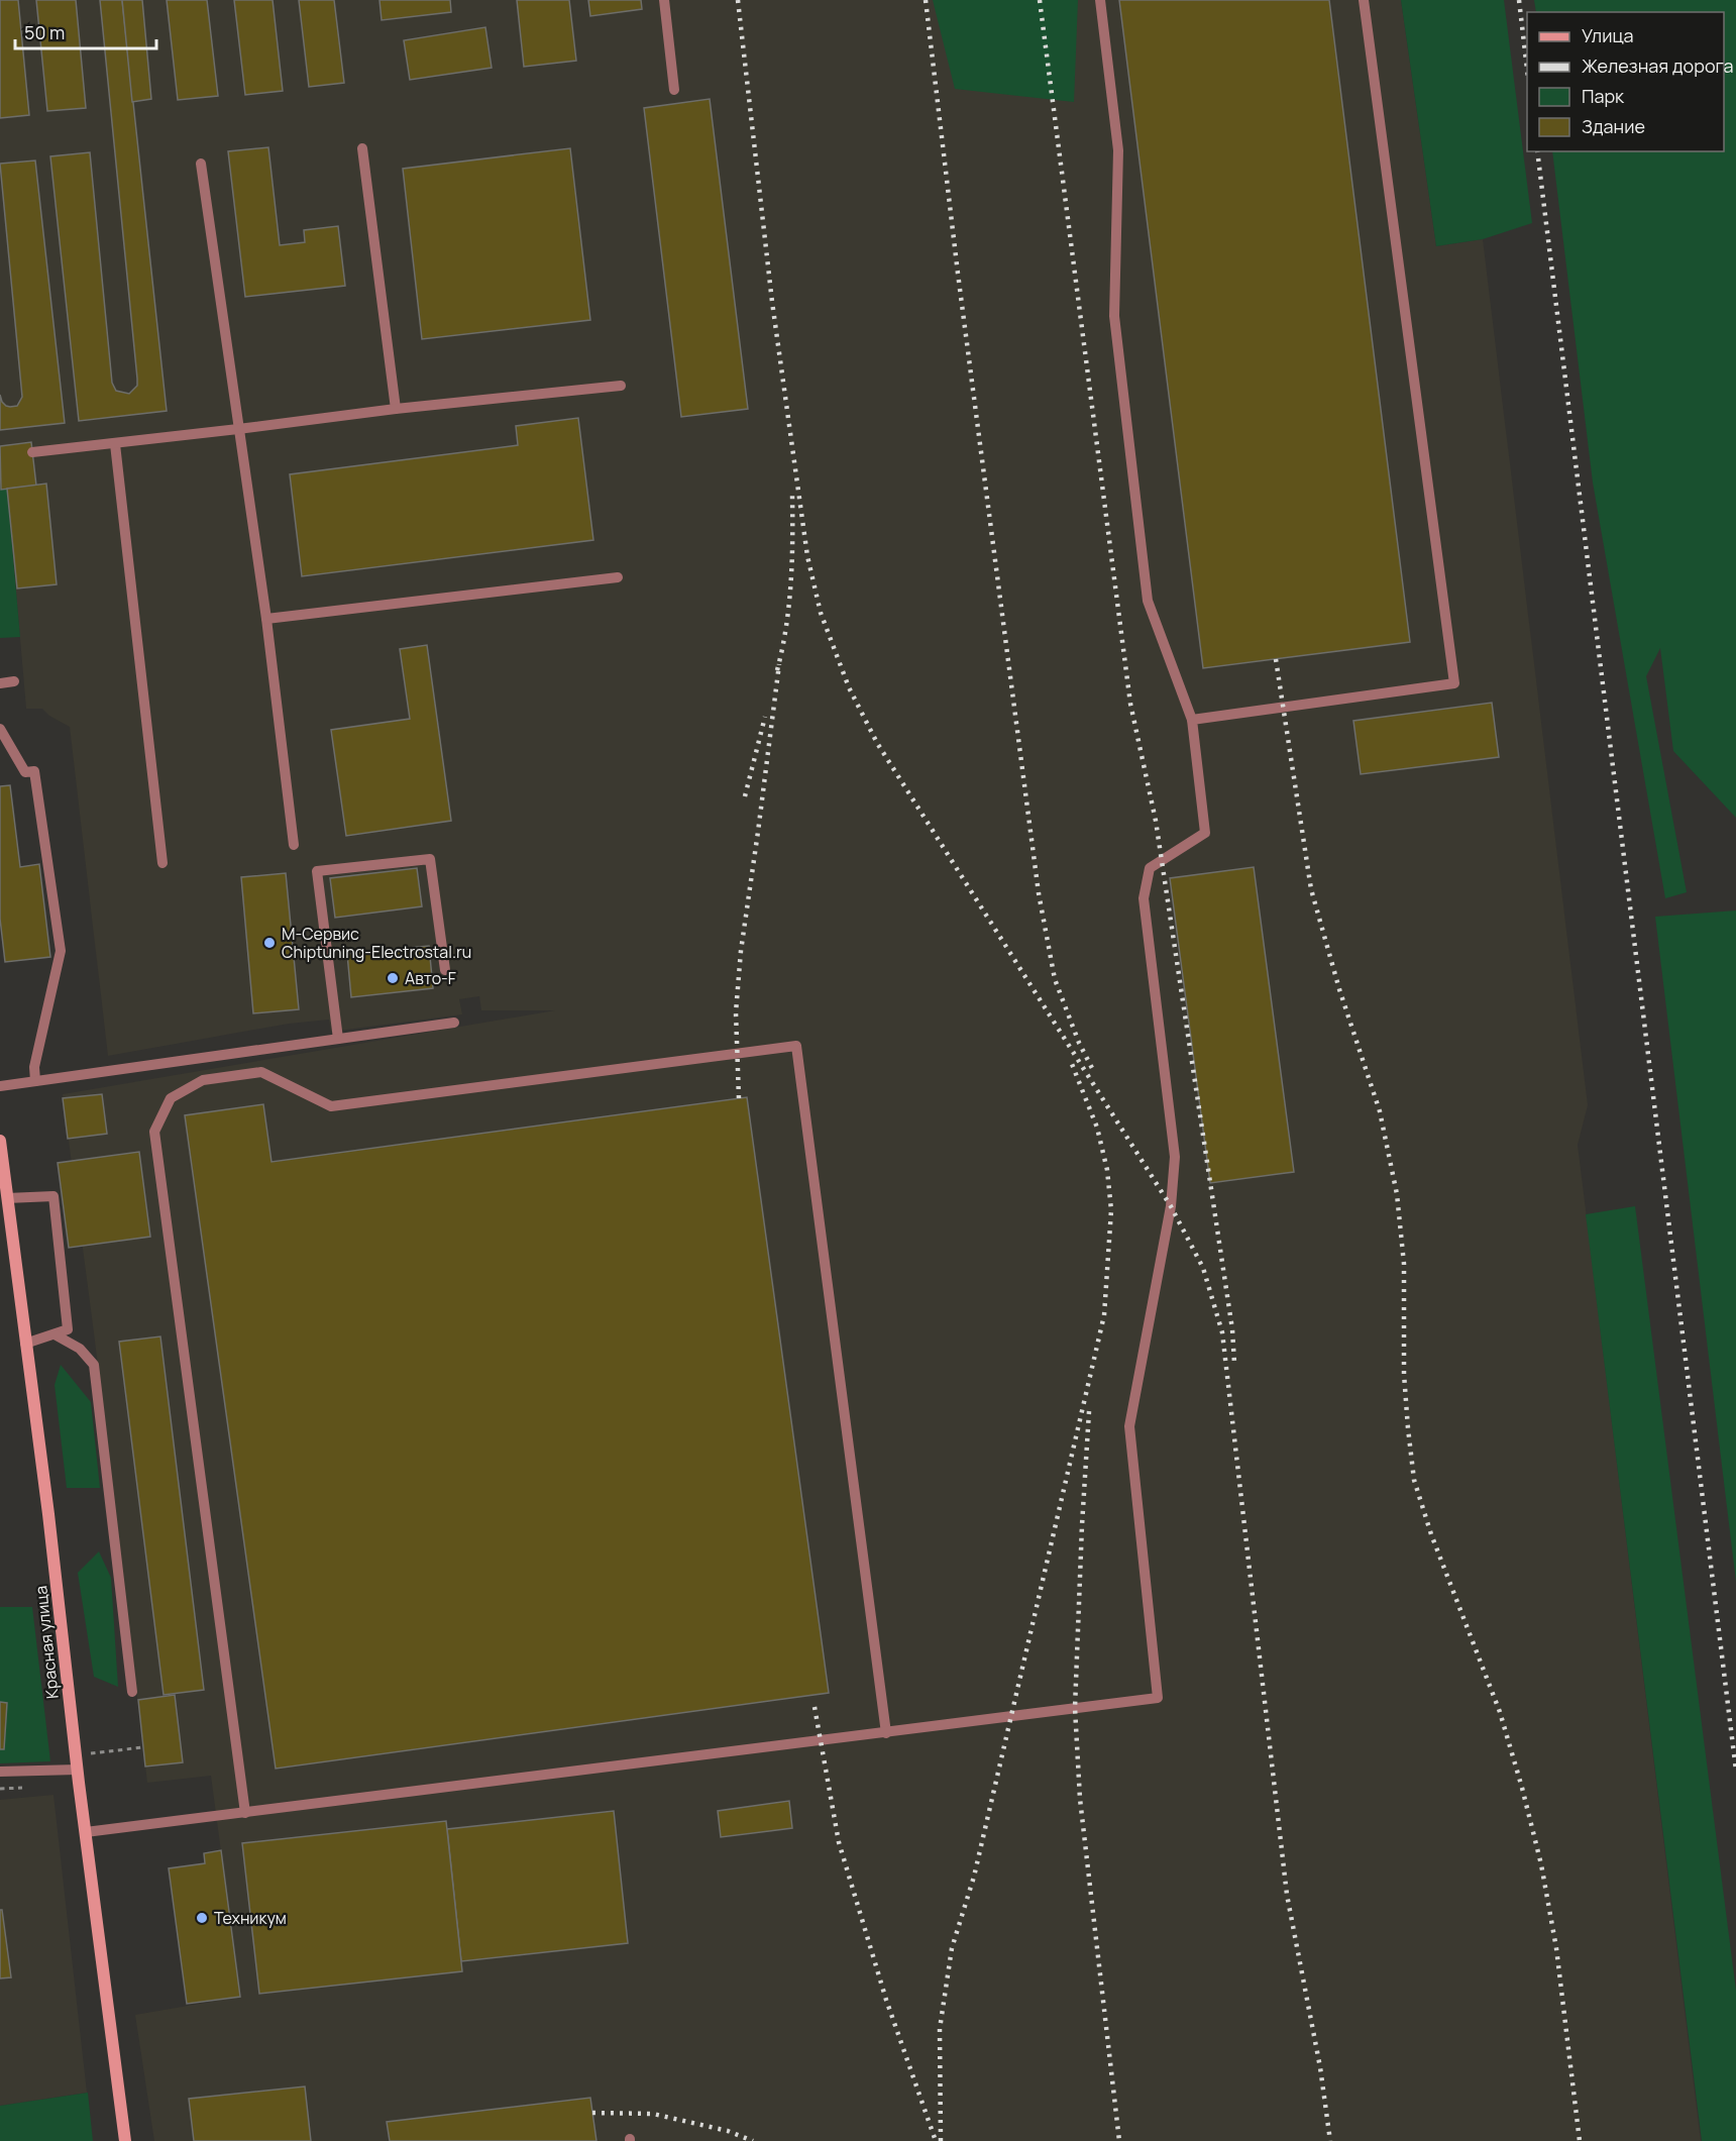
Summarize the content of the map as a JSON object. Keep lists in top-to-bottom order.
{
  "streets": {
    "main road": ["Красная улица"]
  },
  "places": ["M-Сервис Chiptuning-Electrostal.ru", "Авто-F", "Техникум"],
  "legend": [
    "Улица",
    "Железная дорога",
    "Парк",
    "Здание"
  ],
  "scale_bar": "50 m"
}
